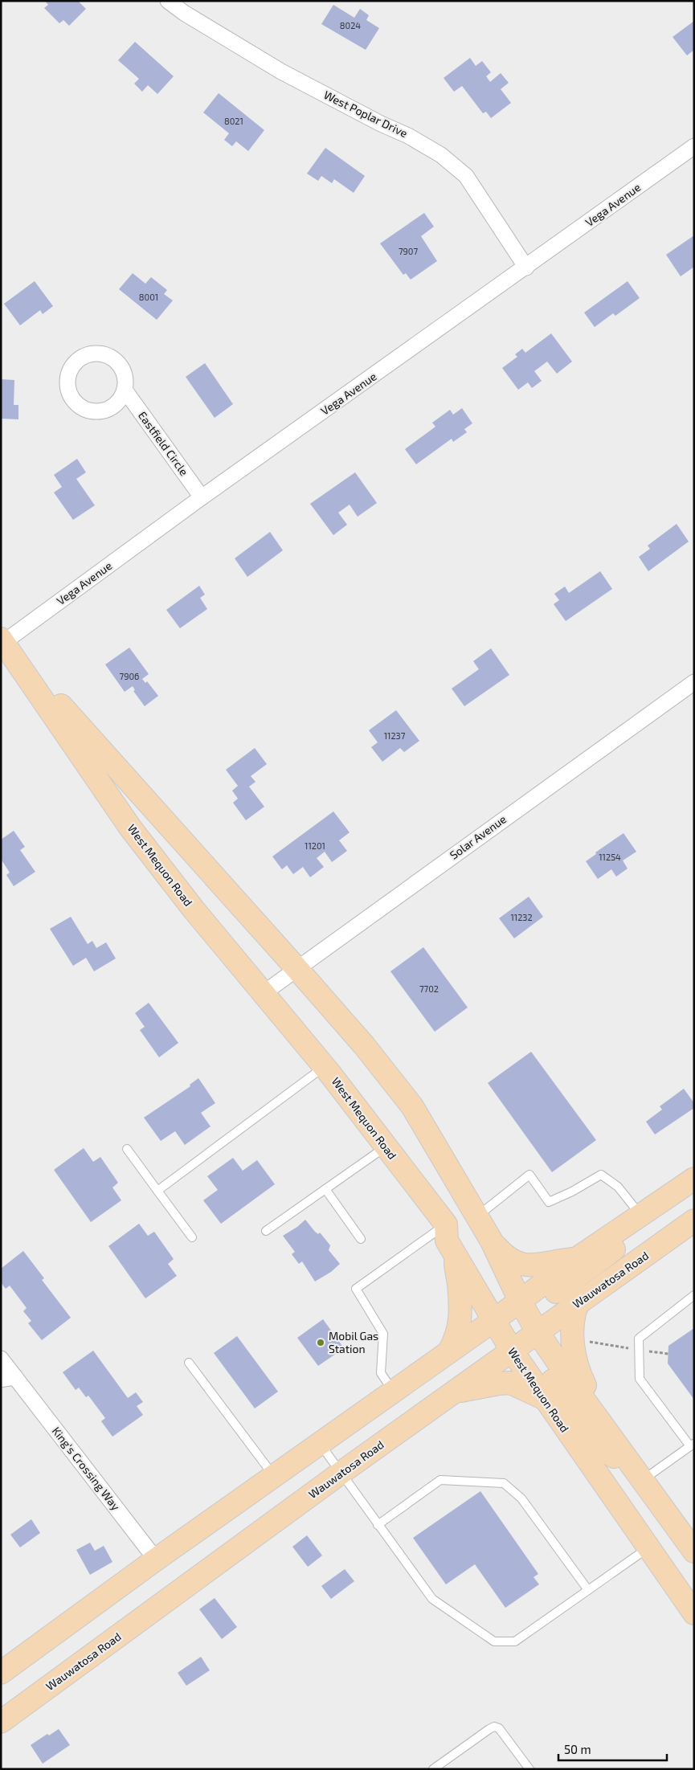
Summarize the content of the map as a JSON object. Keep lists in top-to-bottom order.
{
  "streets": {
    "main road": ["West Mequon Road", "Wauwatosa Road"],
    "street": [
      "West Poplar Drive",
      "Vega Avenue",
      "Eastfield Circle",
      "Solar Avenue",
      "King's Crossing Way"
    ]
  },
  "crossings": [
    ["West Poplar Drive", "Vega Avenue"],
    ["Vega Avenue", "Eastfield Circle"],
    ["Vega Avenue", "West Mequon Road"],
    ["Solar Avenue", "West Mequon Road"],
    ["West Mequon Road", "Wauwatosa Road"],
    ["Wauwatosa Road", "King's Crossing Way"]
  ],
  "places": ["Mobil Gas Station"],
  "house_numbers": [
    "8024",
    "8021",
    "7907",
    "8001",
    "7906",
    "11237",
    "11201",
    "11254",
    "11232",
    "7702"
  ],
  "scale_bar": "50 m"
}
